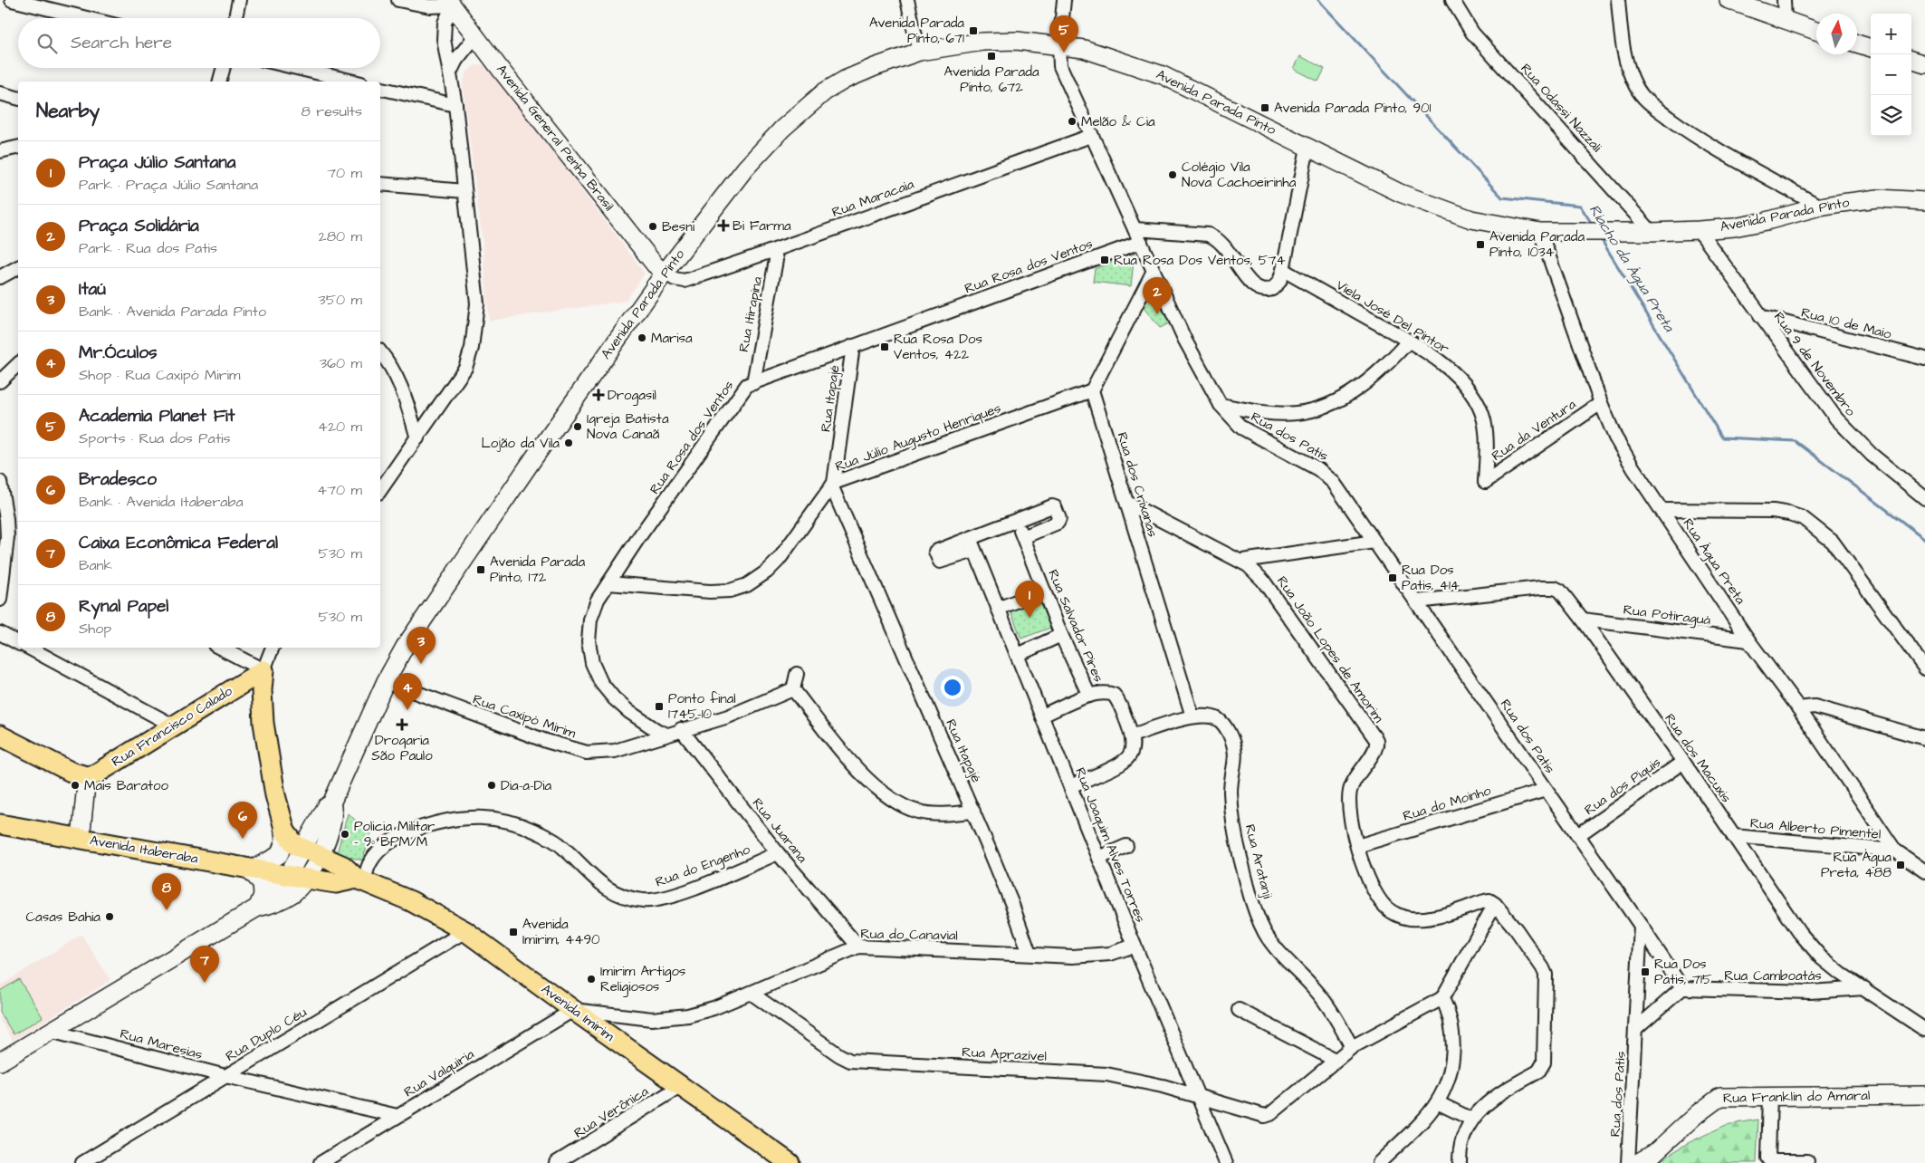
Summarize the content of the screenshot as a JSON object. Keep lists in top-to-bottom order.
{
  "streets": {
    "main road": [
      "Avenida Parada Pinto",
      "Avenida General Penha Brasil",
      "Rua Francisco Calado",
      "Avenida Itaberaba",
      "Avenida Imirim",
      "Rua Franklin do Amaral"
    ],
    "street": [
      "Rua Odassi Nazzali",
      "Rua Maracaia",
      "Rua Rosa dos Ventos",
      "Rua Itirapina",
      "Viela José Del Pintor",
      "Rua 10 de Maio",
      "Rua 9 de Novembro",
      "Rua Itapajé",
      "Rua da Ventura",
      "Rua dos Patis",
      "Rua Júlio Augusto Henriques",
      "Rua dos Crixanas",
      "Rua Água Preta",
      "Rua Potiraguá",
      "Rua Salvador Pires",
      "Rua João Lopes de Amorim",
      "Rua Caxipó Mirim",
      "Rua dos Macuxis",
      "Rua dos Piquis",
      "Rua do Moinho",
      "Rua Alberto Pimentel",
      "Rua Juarana",
      "Rua Joaquim Alves Torres",
      "Rua Aratanji",
      "Rua do Engenho",
      "Rua do Canavial",
      "Rua Camboatás",
      "Rua Duplo Céu",
      "Rua Maresias",
      "Rua Aprazível",
      "Rua Valquiria",
      "Rua Verônica"
    ]
  },
  "crossings": [
    ["Avenida Parada Pinto", "Rua Odassi Nazzali"],
    ["Avenida Parada Pinto", "Avenida General Penha Brasil"],
    ["Avenida Parada Pinto", "Rua Maracaia"],
    ["Avenida Parada Pinto", "Rua 9 de Novembro"],
    ["Avenida Parada Pinto", "Rua dos Patis"],
    ["Avenida Parada Pinto", "Rua Água Preta"],
    ["Avenida Parada Pinto", "Rua Caxipó Mirim"],
    ["Avenida Parada Pinto", "Avenida Itaberaba"],
    ["Avenida Parada Pinto", "Avenida Imirim"],
    ["Avenida General Penha Brasil", "Rua Maracaia"],
    ["Rua Maracaia", "Rua Itirapina"],
    ["Rua Maracaia", "Rua dos Patis"],
    ["Rua Rosa dos Ventos", "Rua Itirapina"],
    ["Rua Rosa dos Ventos", "Rua Itapajé"],
    ["Rua Rosa dos Ventos", "Rua dos Patis"],
    ["Rua Rosa dos Ventos", "Rua Júlio Augusto Henriques"],
    ["Rua Rosa dos Ventos", "Rua Caxipó Mirim"],
    ["Viela José Del Pintor", "Rua da Ventura"],
    ["Rua 10 de Maio", "Rua 9 de Novembro"],
    ["Rua Itapajé", "Rua Júlio Augusto Henriques"],
    ["Rua Itapajé", "Rua do Canavial"],
    ["Rua da Ventura", "Rua Água Preta"],
    ["Rua dos Patis", "Rua dos Macuxis"],
    ["Rua dos Patis", "Rua dos Piquis"],
    ["Rua dos Patis", "Rua do Moinho"],
    ["Rua dos Patis", "Rua Camboatás"],
    ["Rua Júlio Augusto Henriques", "Rua dos Crixanas"],
    ["Rua dos Crixanas", "Rua João Lopes de Amorim"],
    ["Rua dos Crixanas", "Rua Aratanji"],
    ["Rua Água Preta", "Rua Potiraguá"],
    ["Rua Água Preta", "Rua Alberto Pimentel"],
    ["Rua Potiraguá", "Rua dos Macuxis"],
    ["Rua Salvador Pires", "Rua Aratanji"],
    ["Rua João Lopes de Amorim", "Rua do Moinho"],
    ["Rua Caxipó Mirim", "Rua Juarana"],
    ["Rua dos Macuxis", "Rua dos Piquis"],
    ["Rua dos Macuxis", "Rua Alberto Pimentel"],
    ["Rua dos Macuxis", "Rua Camboatás"],
    ["Rua Juarana", "Rua do Engenho"],
    ["Rua Juarana", "Rua do Canavial"],
    ["Rua Joaquim Alves Torres", "Rua do Canavial"],
    ["Rua Joaquim Alves Torres", "Rua Aprazível"],
    ["Rua do Engenho", "Avenida Imirim"],
    ["Rua do Canavial", "Avenida Imirim"],
    ["Rua do Canavial", "Rua Aprazível"],
    ["Rua do Canavial", "Rua Valquiria"],
    ["Avenida Imirim", "Rua Duplo Céu"],
    ["Avenida Imirim", "Rua Valquiria"],
    ["Avenida Imirim", "Rua Verônica"],
    ["Rua Duplo Céu", "Rua Maresias"],
    ["Rua Maresias", "Rua Valquiria"]
  ],
  "water": ["Riacho da Água Preta"],
  "places": {
    "transit": [
      "Avenida Parada Pinto, 671",
      "Avenida Parada Pinto, 672",
      "Avenida Parada Pinto, 901",
      "Avenida Parada Pinto, 1034",
      "Rua Rosa Dos Ventos, 574",
      "Rua Rosa Dos Ventos, 422",
      "Avenida Parada Pinto, 172",
      "Rua Dos Patis, 414",
      "Ponto final 1745-10",
      "Rua Água Preta, 488",
      "Avenida Imirim, 4490",
      "Rua Dos Patis, 715"
    ],
    "other": [
      "Melão & Cia",
      "Colégio Vila Nova Cachoeirinha",
      "Besni",
      "Marisa",
      "Igreja Batista Nova Canaã",
      "Lojão da Vila",
      "Mais Baratoo",
      "Dia-a-Dia",
      "Policia Militar - 9º BPM/M",
      "Casas Bahia",
      "Imirim Artigos Religiosos"
    ],
    "health": ["Bi Farma", "Drogasil", "Drogaria São Paulo"]
  },
  "north": "top",
  "page": {
    "map_buttons": ["+", "−"],
    "pins": [
      "5",
      "2",
      "1",
      "3",
      "4",
      "6",
      "8",
      "7"
    ],
    "search": "Search here",
    "heading": ["Nearby", "8 results"],
    "list": [
      {
        "mark": "1",
        "name": "Praça Júlio Santana",
        "note": "Park · Praça Júlio Santana",
        "value": "70 m"
      },
      {
        "mark": "2",
        "name": "Praça Solidária",
        "note": "Park · Rua dos Patis",
        "value": "280 m"
      },
      {
        "mark": "3",
        "name": "Itaú",
        "note": "Bank · Avenida Parada Pinto",
        "value": "350 m"
      },
      {
        "mark": "4",
        "name": "Mr.Óculos",
        "note": "Shop · Rua Caxipó Mirim",
        "value": "360 m"
      },
      {
        "mark": "5",
        "name": "Academia Planet Fit",
        "note": "Sports · Rua dos Patis",
        "value": "420 m"
      },
      {
        "mark": "6",
        "name": "Bradesco",
        "note": "Bank · Avenida Itaberaba",
        "value": "470 m"
      },
      {
        "mark": "7",
        "name": "Caixa Econômica Federal",
        "note": "Bank",
        "value": "530 m"
      },
      {
        "mark": "8",
        "name": "Rynal Papel",
        "note": "Shop",
        "value": "530 m"
      }
    ]
  }
}
